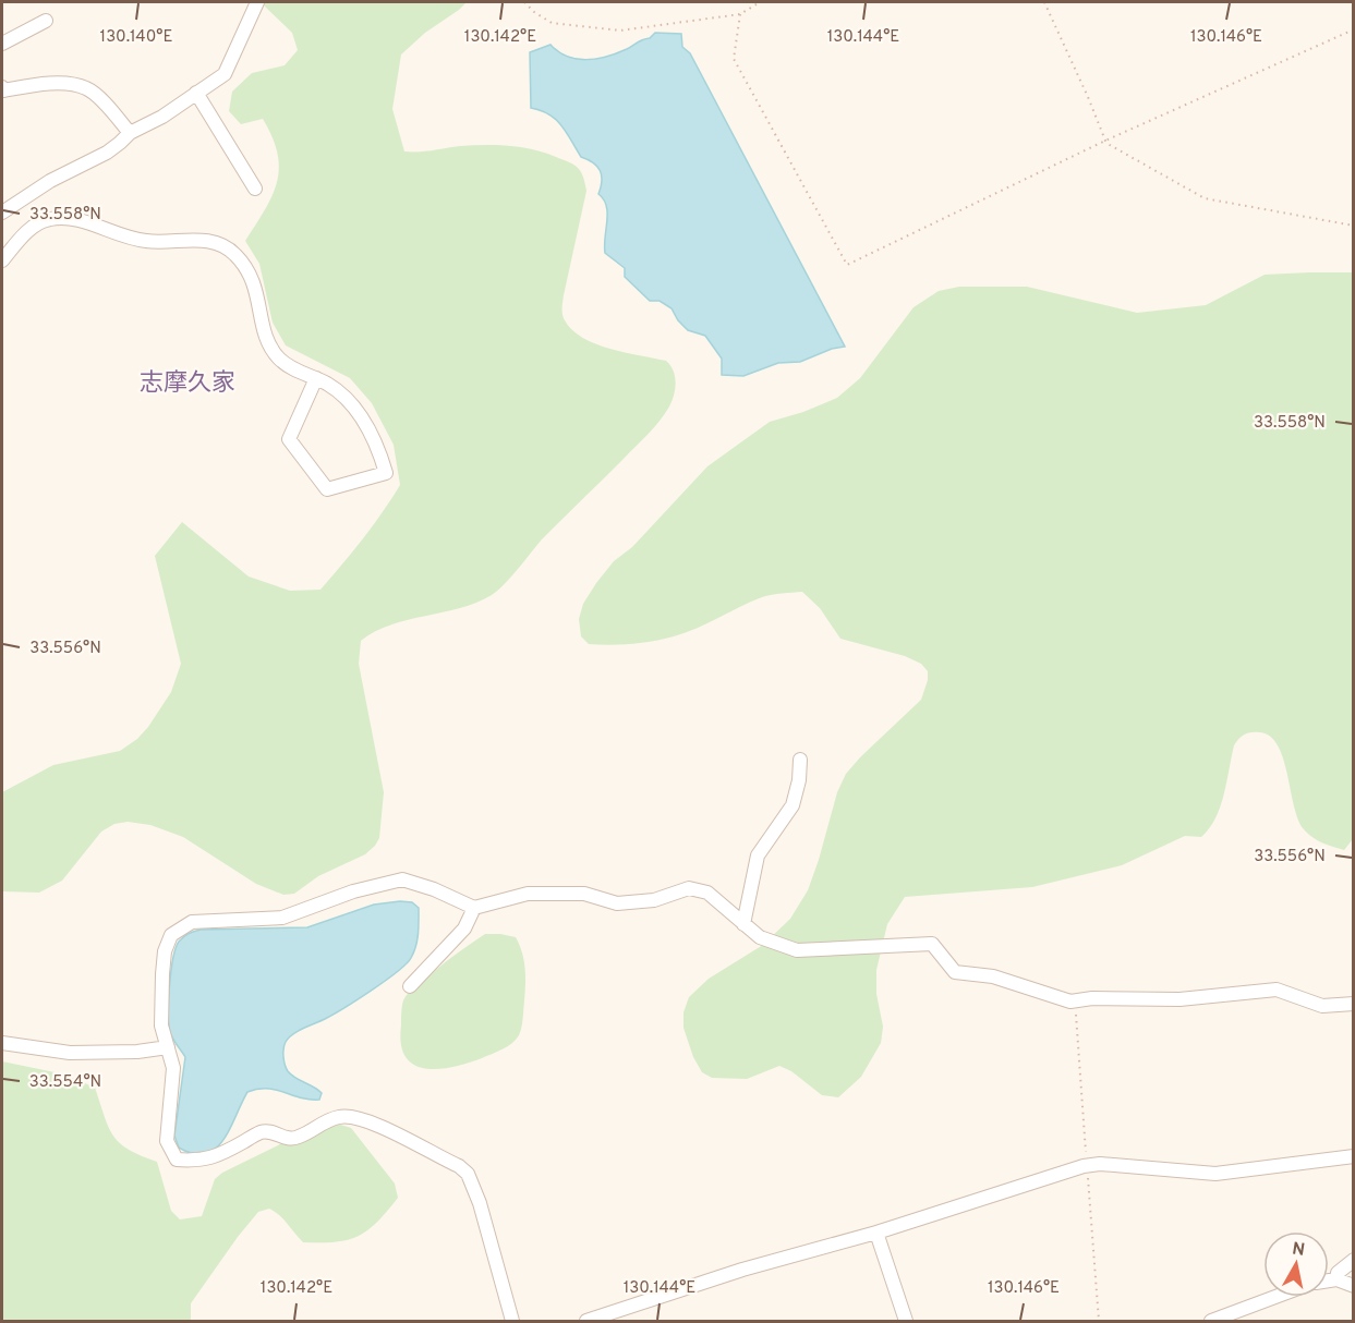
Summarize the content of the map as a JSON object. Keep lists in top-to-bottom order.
{
  "districts": ["志摩久家"],
  "north": "top",
  "coordinates": [
    "130.142°E",
    "130.144°E",
    "130.146°E",
    "130.140°E",
    "33.558°N",
    "33.556°N",
    "33.554°N"
  ]
}
